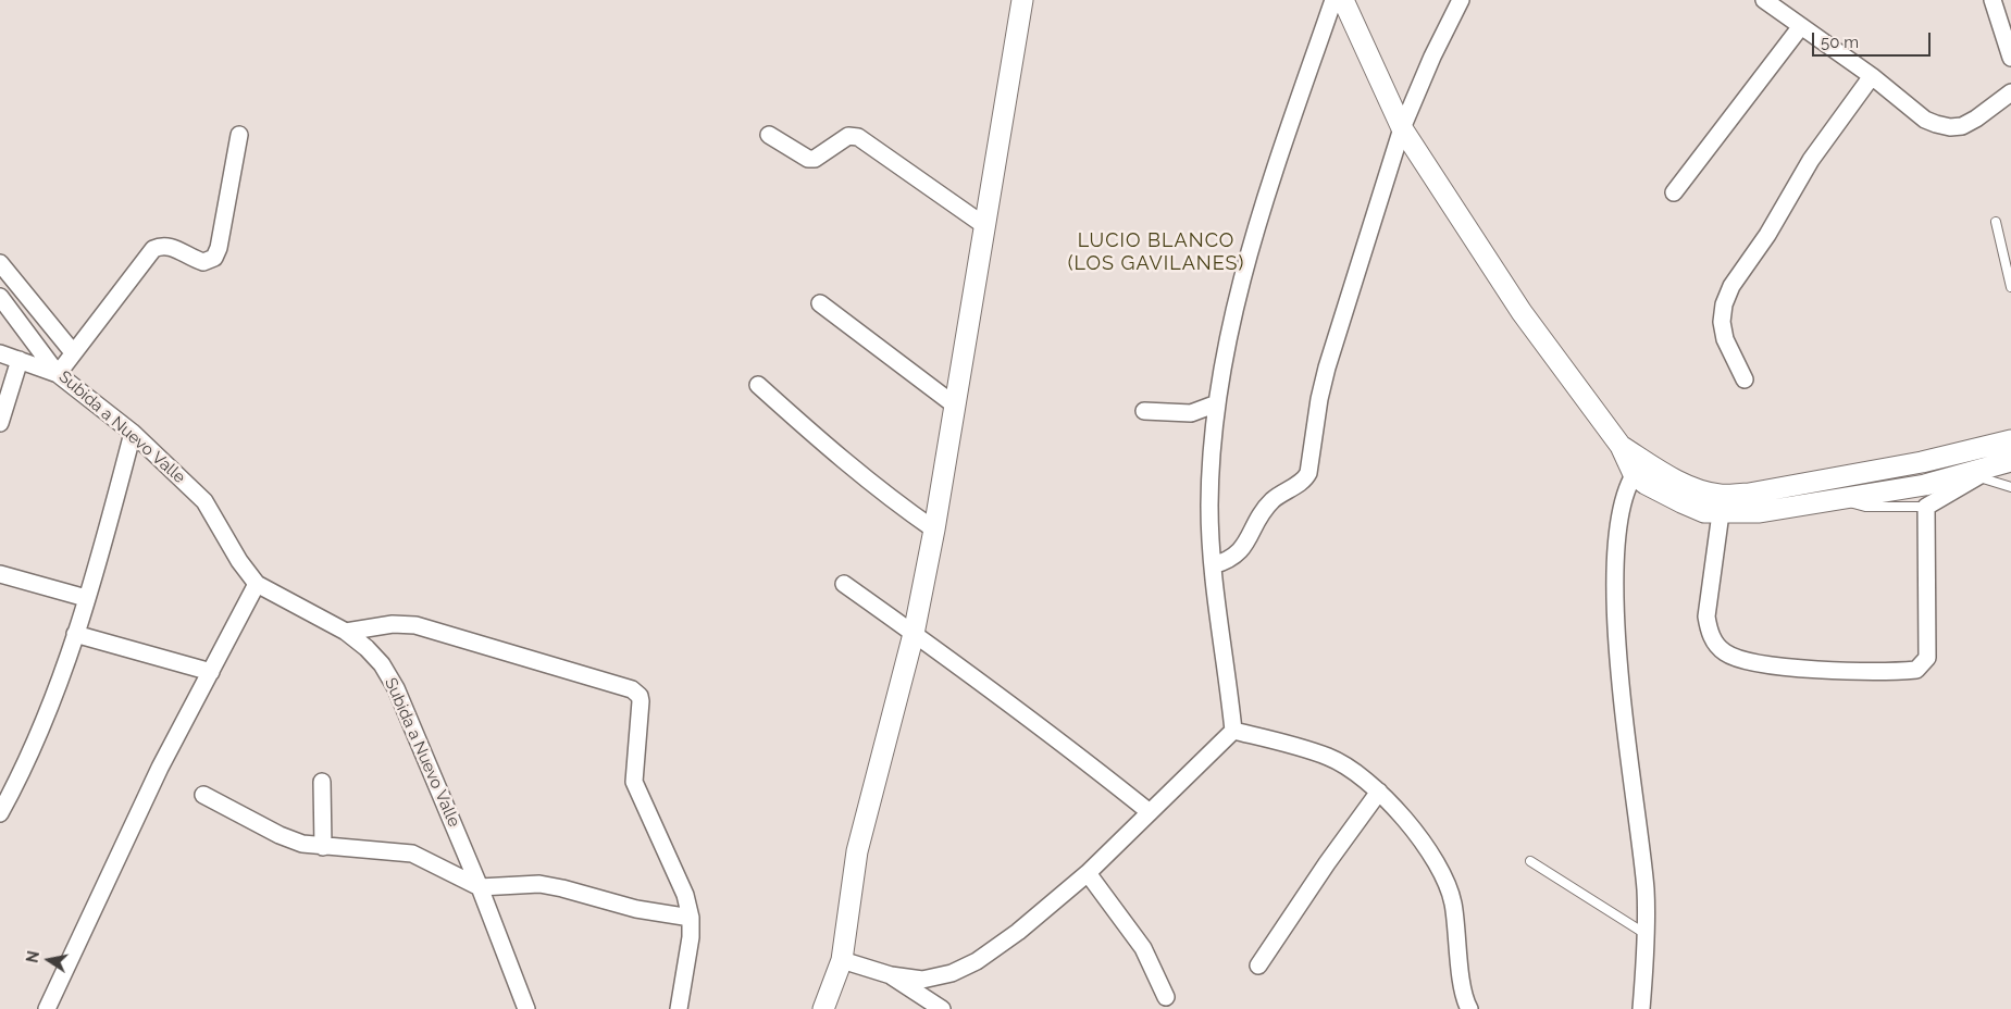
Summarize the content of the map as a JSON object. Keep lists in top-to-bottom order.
{
  "streets": {
    "street": ["Subida a Nuevo Valle"]
  },
  "districts": ["LUCIO BLANCO (LOS GAVILANES)"],
  "scale_bar": "50 m",
  "north": "left"
}
